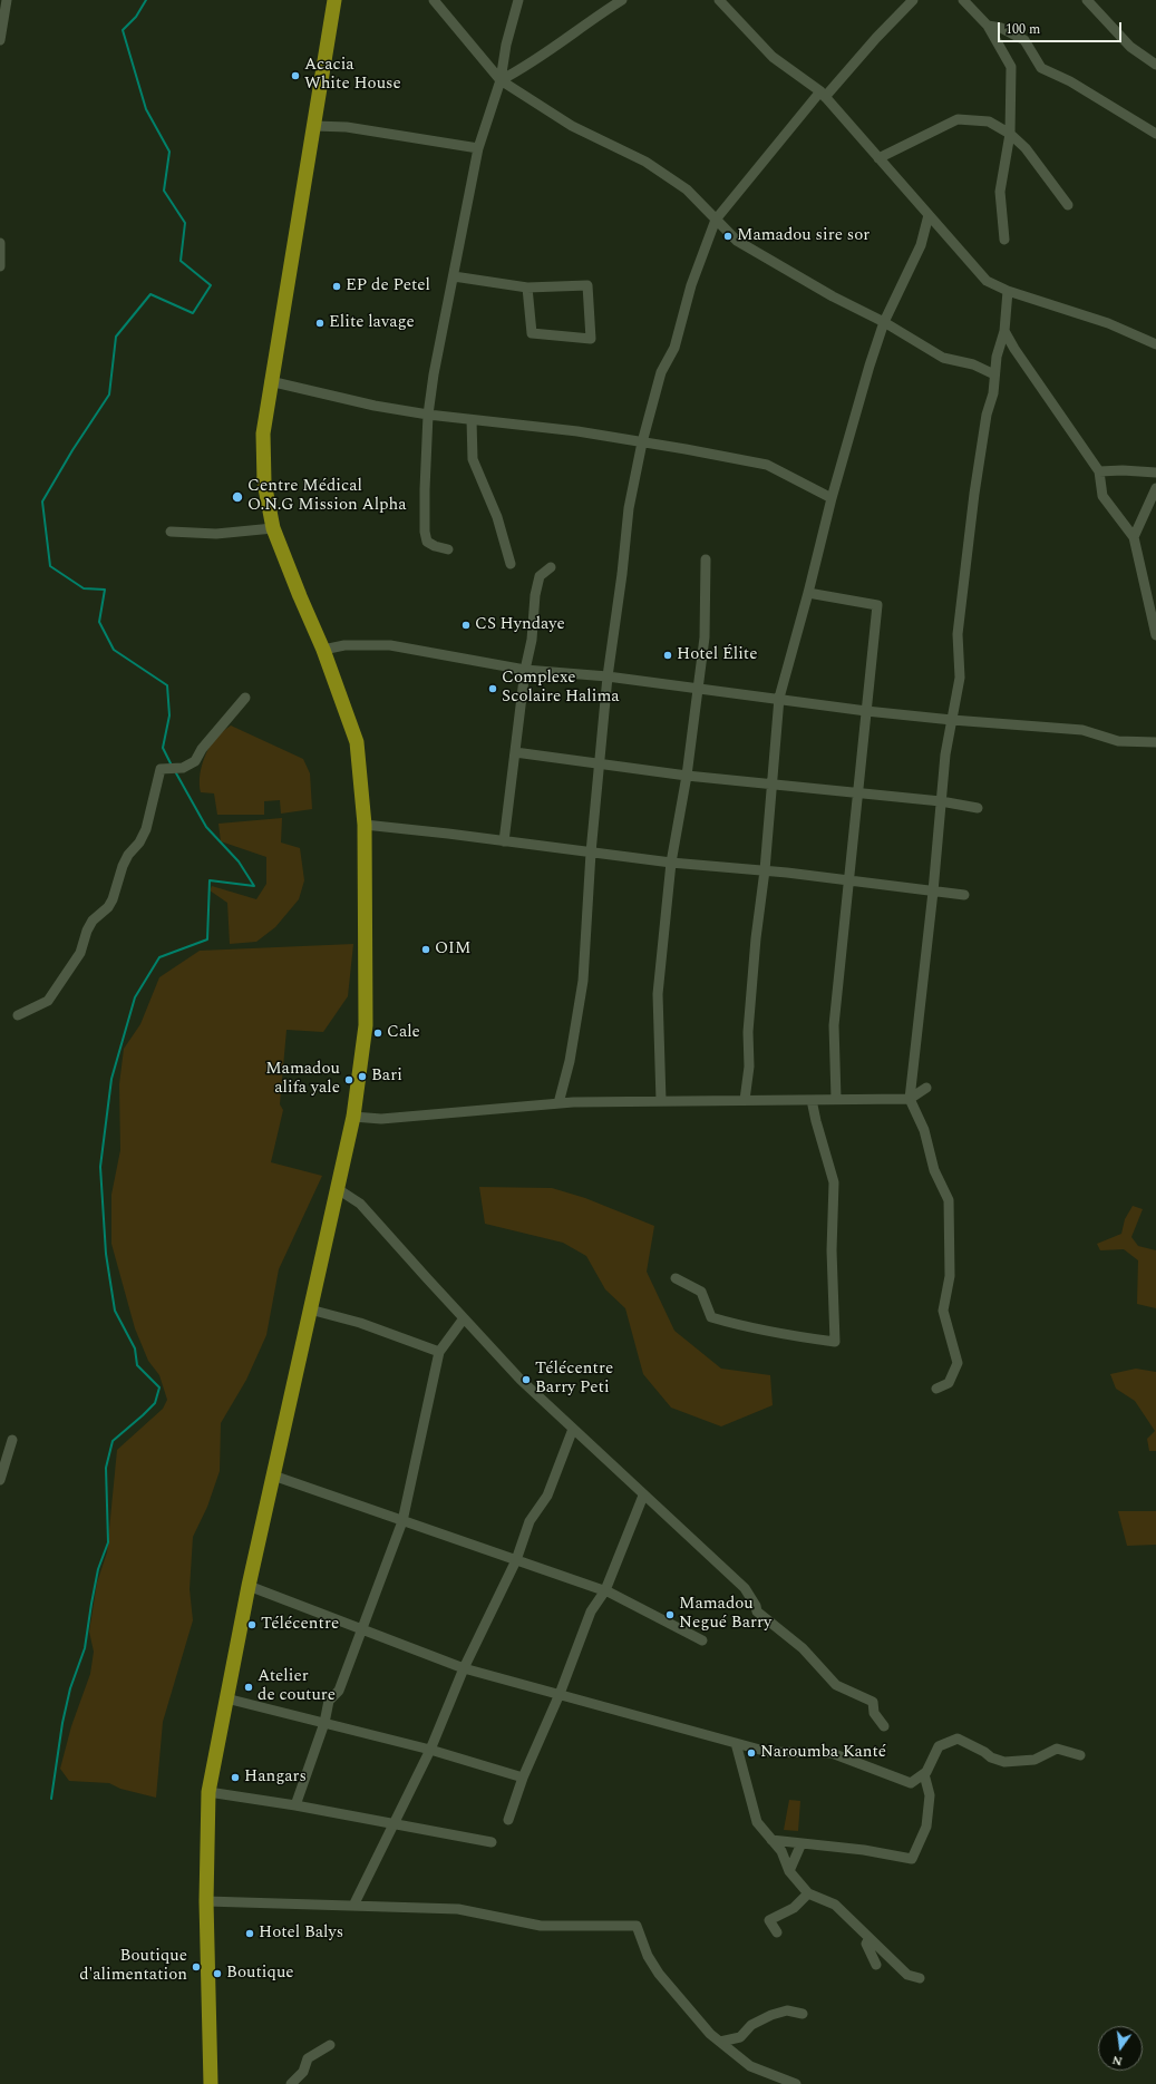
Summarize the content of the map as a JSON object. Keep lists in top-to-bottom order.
{
  "places": [
    "Acacia White House",
    "Mamadou sire sor",
    "EP de Petel",
    "Elite lavage",
    "Centre Médical O.N.G Mission Alpha",
    "CS Hyndaye",
    "Hotel Élite",
    "Complexe Scolaire Halima",
    "OIM",
    "Cale",
    "Bari",
    "Mamadou alifa yale",
    "Télécentre Barry Peti",
    "Mamadou Negué Barry",
    "Télécentre",
    "Atelier de couture",
    "Naroumba Kanté",
    "Hangars",
    "Hotel Balys",
    "Boutique d'alimentation",
    "Boutique"
  ],
  "scale_bar": "100 m",
  "north": "bottom"
}
